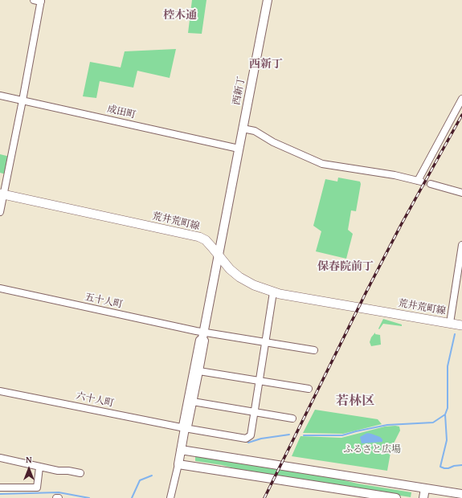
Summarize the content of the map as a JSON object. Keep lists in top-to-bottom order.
{
  "streets": {
    "main road": ["荒井荒町線"],
    "street": [
      "西新丁",
      "成田町",
      "五十人町",
      "六十人町"
    ]
  },
  "crossings": [
    ["西新丁", "成田町"],
    ["西新丁", "荒井荒町線"],
    ["西新丁", "五十人町"],
    ["荒井荒町線", "六十人町"],
    ["五十人町", "六十人町"]
  ],
  "districts": [
    "椌木通",
    "西新丁",
    "保春院前丁",
    "若林区"
  ],
  "parks": ["ふるさと広場"],
  "north": "top"
}
